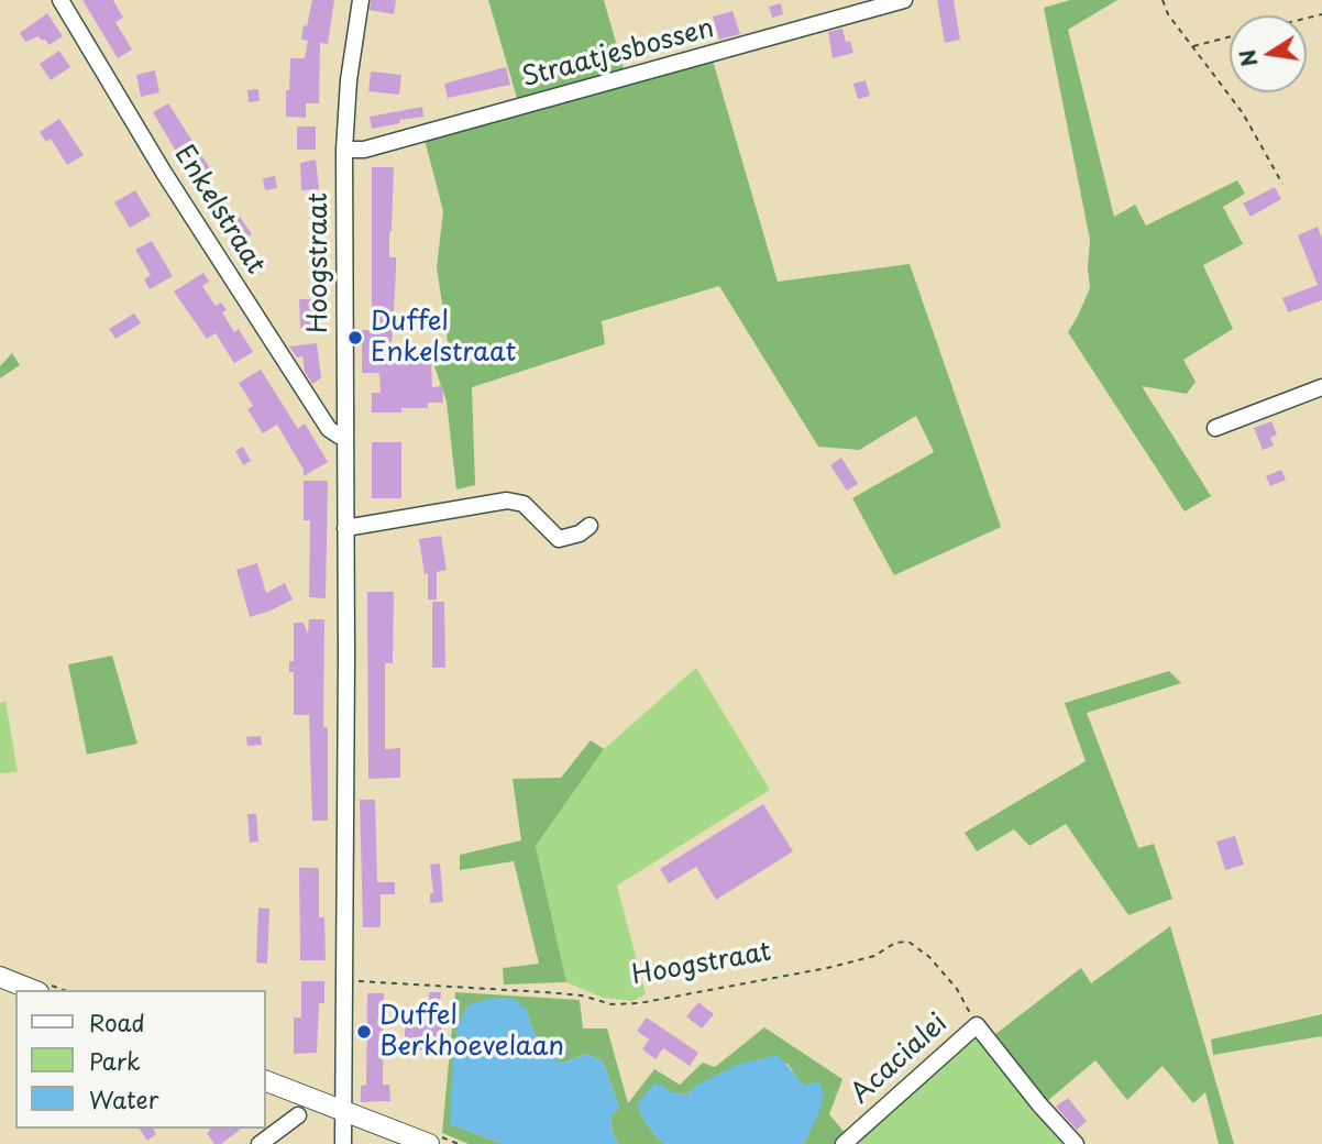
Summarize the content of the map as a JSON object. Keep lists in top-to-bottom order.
{
  "streets": {
    "street": [
      "Straatjesbossen",
      "Enkelstraat",
      "Hoogstraat",
      "Acacialei"
    ]
  },
  "crossings": [
    ["Straatjesbossen", "Hoogstraat"],
    ["Enkelstraat", "Hoogstraat"],
    ["Hoogstraat", "Acacialei"]
  ],
  "places": ["Duffel Enkelstraat", "Duffel Berkhoevelaan"],
  "legend": ["Road", "Park", "Water"],
  "north": "left"
}
